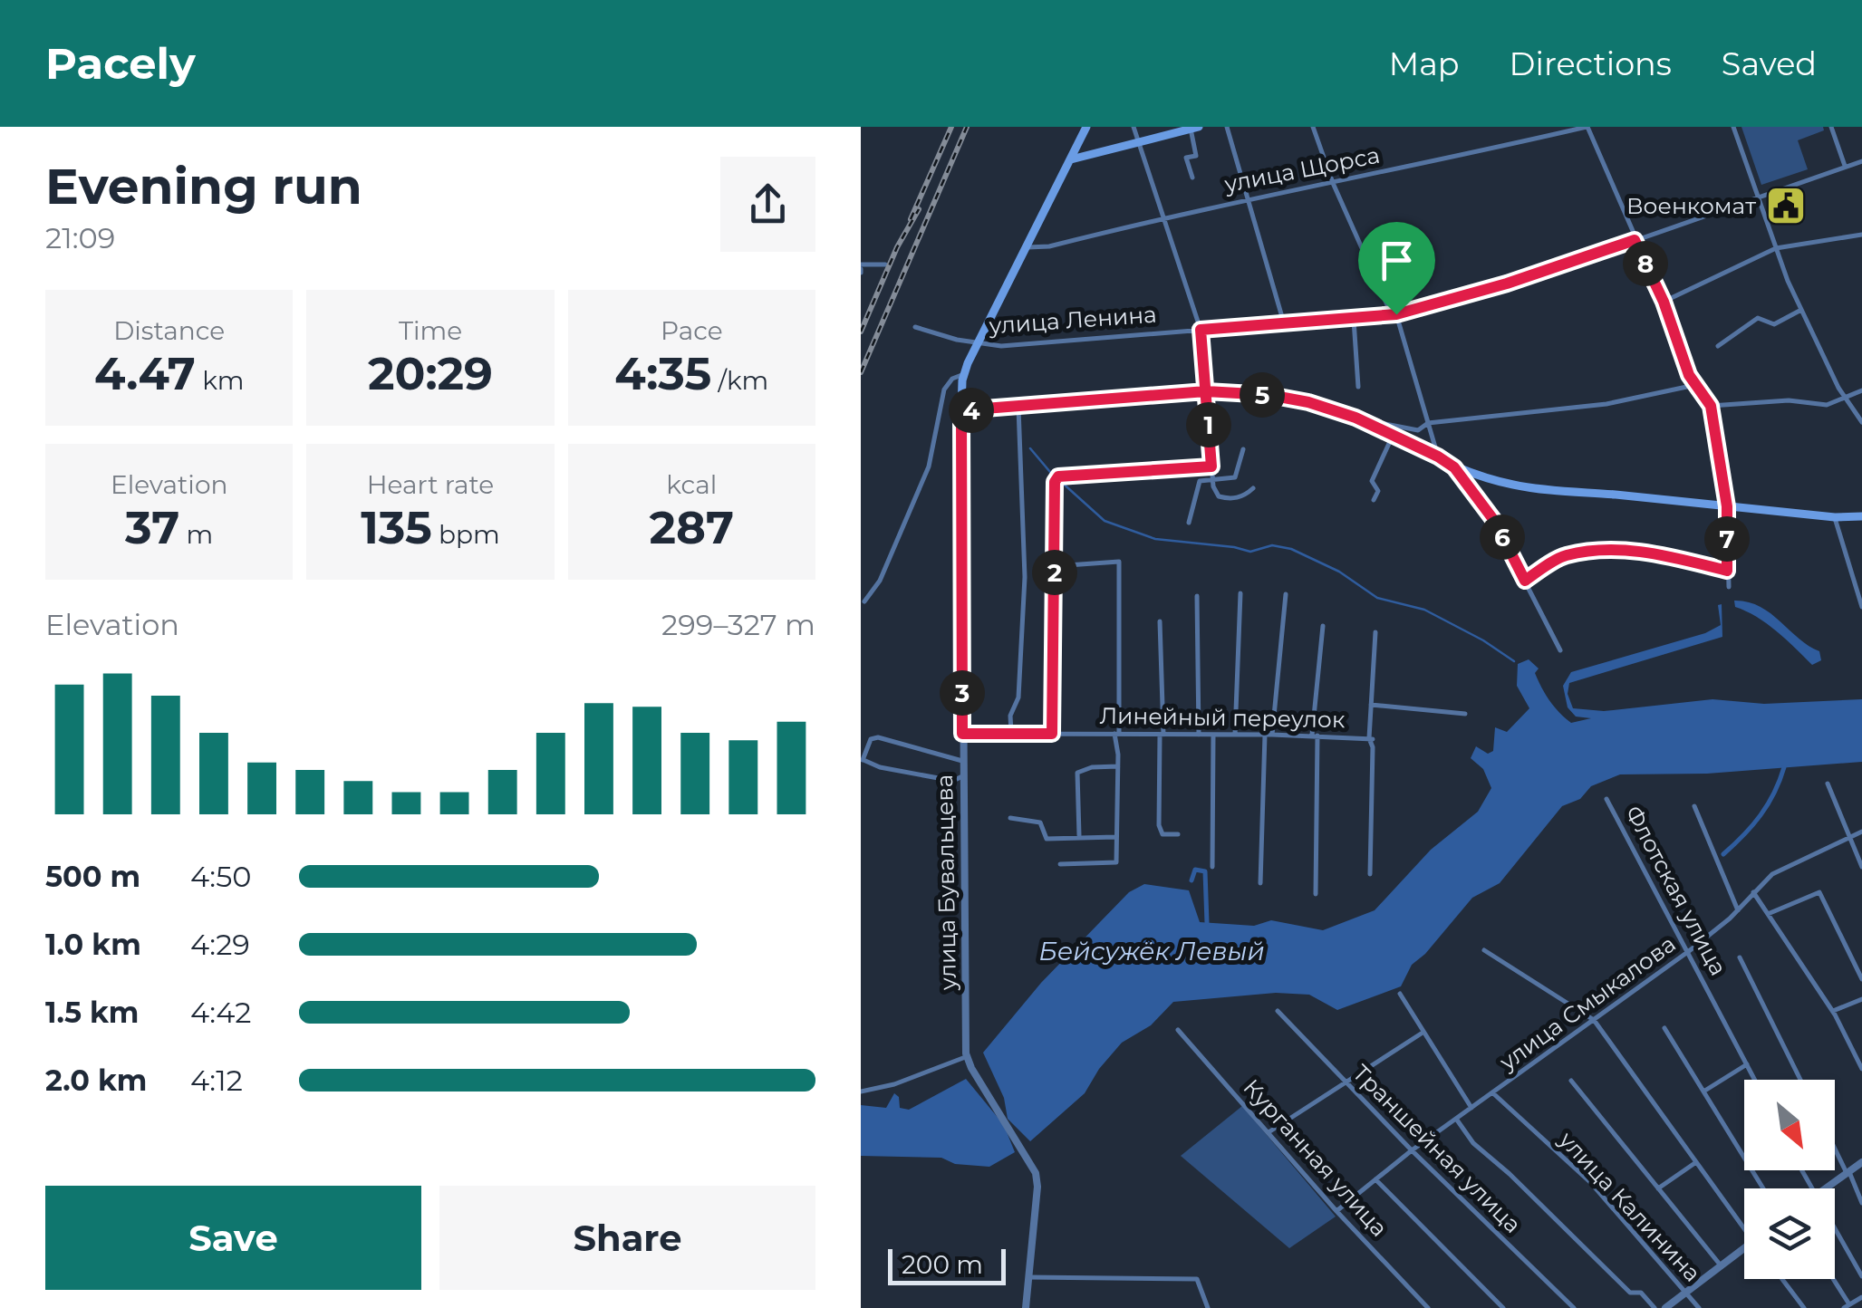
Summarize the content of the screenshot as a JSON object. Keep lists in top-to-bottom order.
{
  "streets": {
    "main road": ["улица Бувальцева"],
    "street": [
      "улица Щорса",
      "улица Ленина",
      "Линейный переулок",
      "Флотская улица",
      "улица Смыкалова",
      "Траншейная улица",
      "Курганная улица",
      "улица Калинина"
    ]
  },
  "crossings": [
    ["улица Щорса", "улица Бувальцева"],
    ["улица Ленина", "улица Бувальцева"],
    ["Линейный переулок", "улица Бувальцева"],
    ["Флотская улица", "улица Смыкалова"],
    ["улица Смыкалова", "Траншейная улица"],
    ["улица Смыкалова", "Курганная улица"],
    ["улица Смыкалова", "улица Калинина"]
  ],
  "water": ["Бейсужёк Левый"],
  "places": {
    "public building": ["Военкомат"]
  },
  "scale_bar": "200 m",
  "north": "bottom right",
  "page": {
    "header": "Pacely",
    "nav": ["Map", "Directions", "Saved"],
    "heading": ["Evening run", "21:09"],
    "pins": [
      "8",
      "5",
      "4",
      "1",
      "6",
      "7",
      "2",
      "3"
    ],
    "stats": [
      ["Distance", "4.47 km"],
      ["Time", "20:29"],
      ["Pace", "4:35 /km"],
      ["Elevation", "37 m"],
      ["Heart rate", "135 bpm"],
      ["kcal", "287"]
    ],
    "chart": ["Elevation", "299–327 m"],
    "list": [
      {
        "name": "500 m",
        "note": "4:50"
      },
      {
        "name": "1.0 km",
        "note": "4:29"
      },
      {
        "name": "1.5 km",
        "note": "4:42"
      },
      {
        "name": "2.0 km",
        "note": "4:12"
      }
    ],
    "buttons": ["Save", "Share"],
    "scale": "200 m"
  }
}
